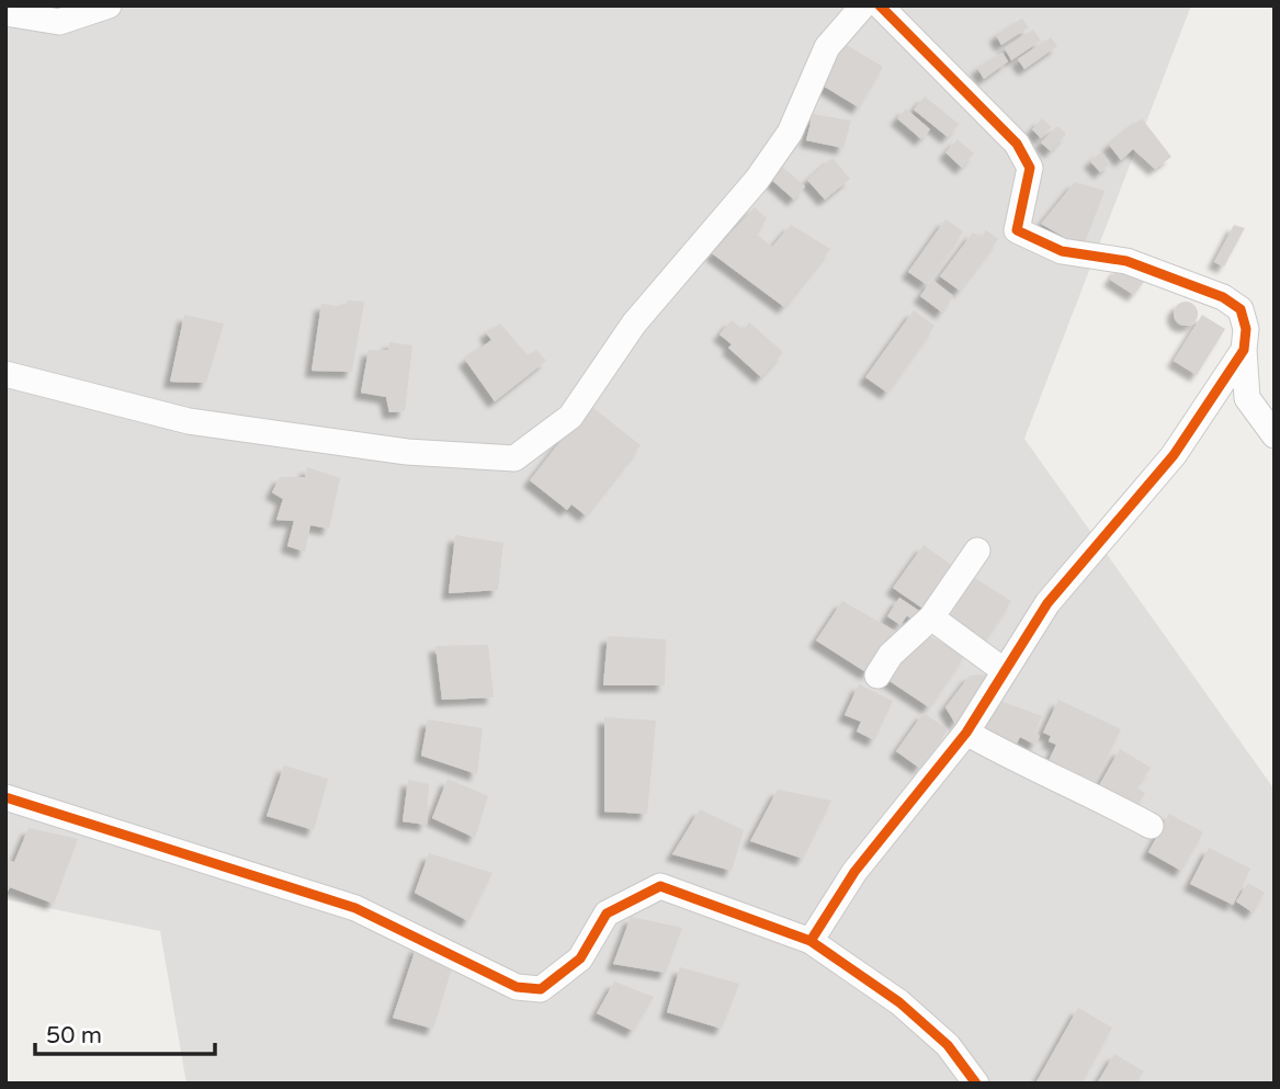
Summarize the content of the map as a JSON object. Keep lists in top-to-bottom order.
{
  "scale_bar": "50 m"
}
